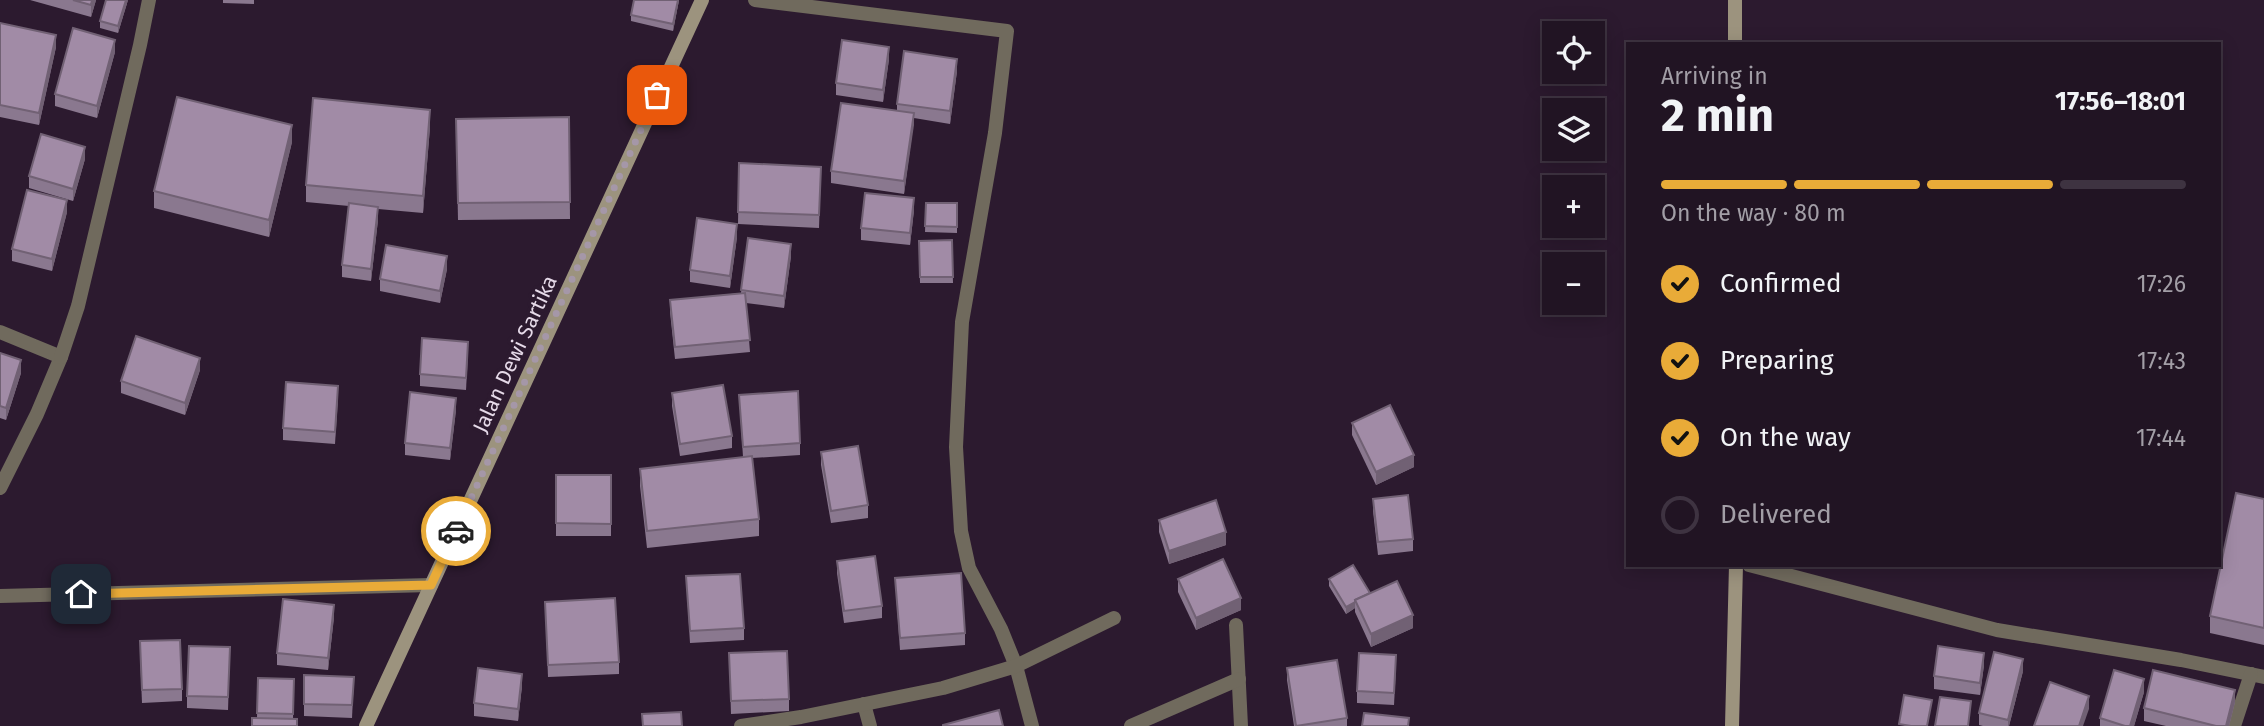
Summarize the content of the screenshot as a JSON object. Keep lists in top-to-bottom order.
{
  "streets": {
    "street": ["Jalan Dewi Sartika"]
  },
  "page": {
    "map_buttons": ["+", "−"],
    "heading": ["2 min", "Arriving in", "17:56–18:01"],
    "bar": "On the way · 80 m",
    "list": [
      ["Confirmed", "17:26"],
      ["Preparing", "17:43"],
      ["On the way", "17:44"],
      "Delivered"
    ]
  }
}
